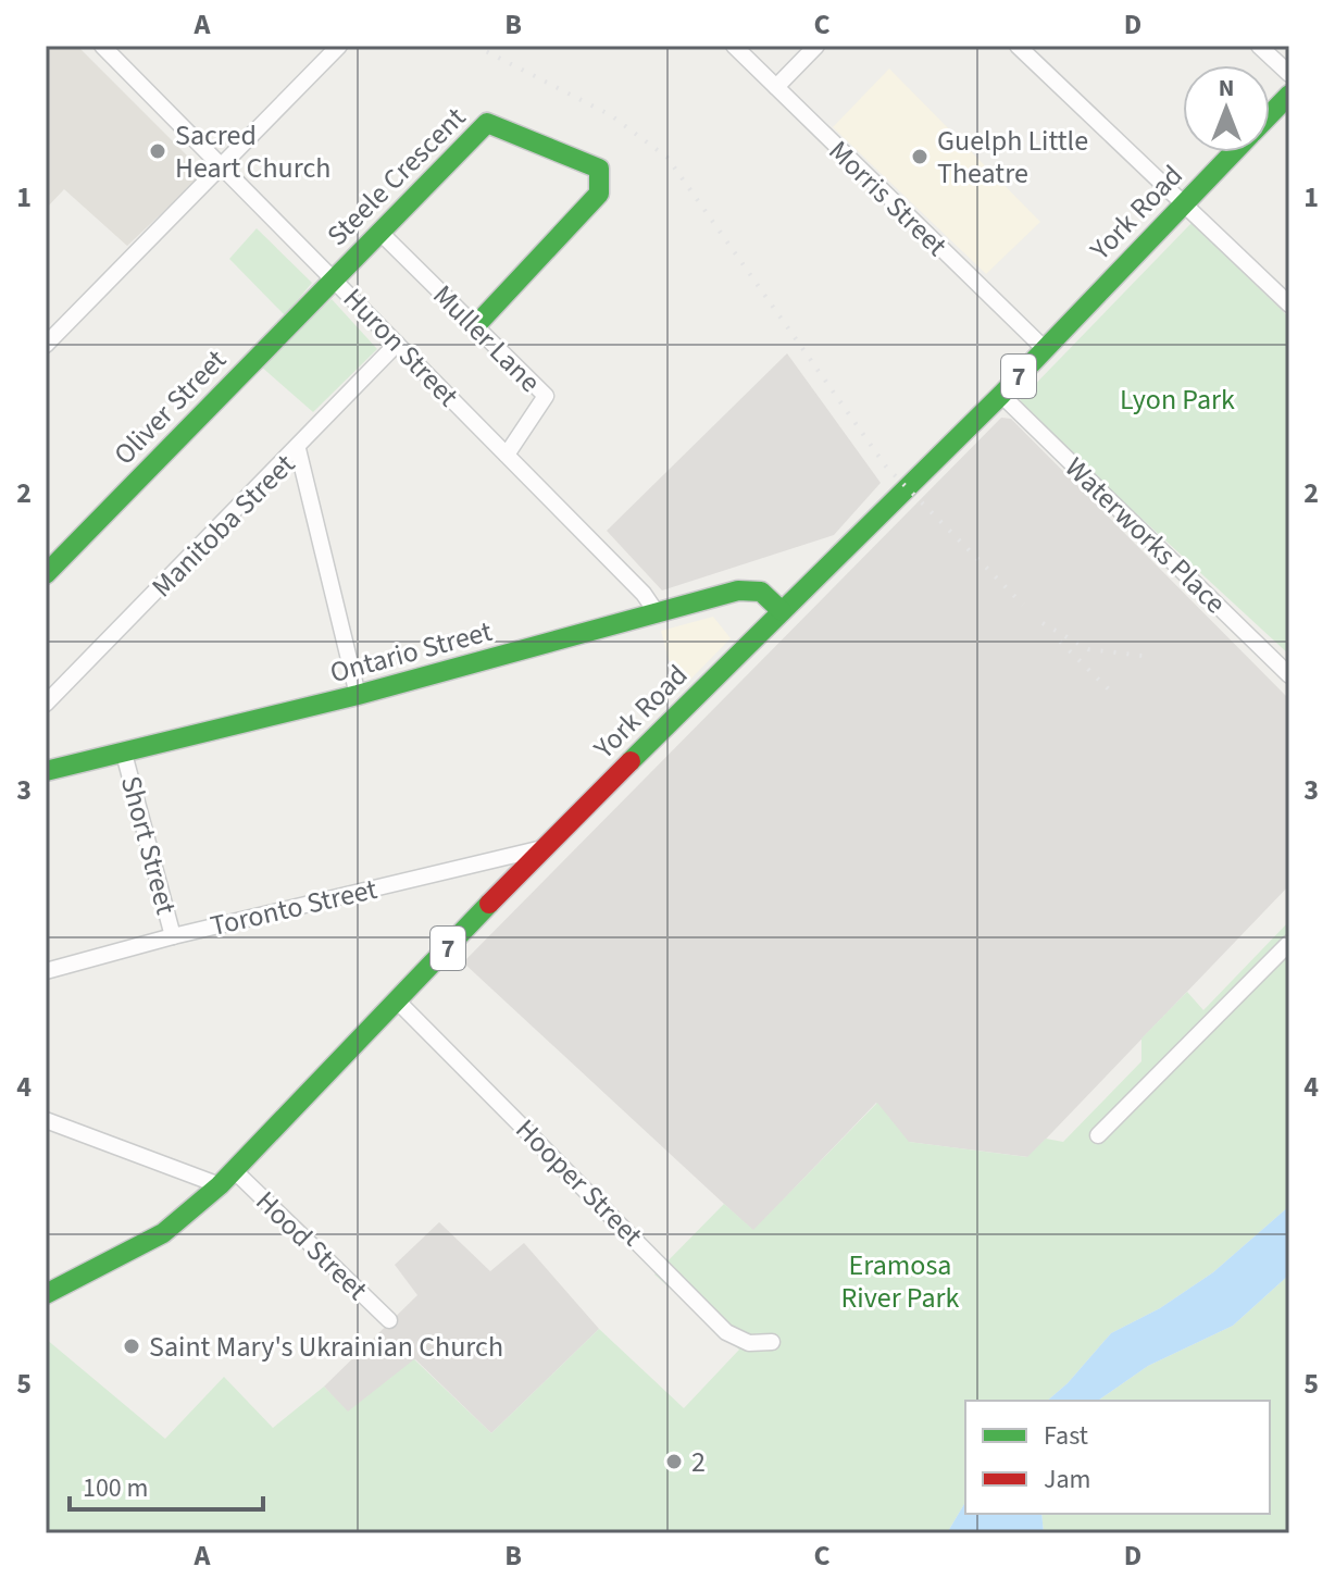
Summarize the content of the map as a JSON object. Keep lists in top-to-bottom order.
{
  "streets": {
    "main road": [
      "Steele Crescent",
      "York Road",
      "7",
      "Oliver Street",
      "Ontario Street"
    ],
    "street": [
      "Morris Street",
      "Muller Lane",
      "Huron Street",
      "Manitoba Street",
      "Waterworks Place",
      "Short Street",
      "Toronto Street",
      "Hooper Street",
      "Hood Street"
    ]
  },
  "crossings": [
    ["Steele Crescent", "Muller Lane"],
    ["Steele Crescent", "Huron Street"],
    ["Steele Crescent", "Oliver Street"],
    ["Morris Street", "York Road"],
    ["York Road", "Waterworks Place"],
    ["York Road", "Ontario Street"],
    ["York Road", "Toronto Street"],
    ["York Road", "Hooper Street"],
    ["York Road", "Hood Street"],
    ["Muller Lane", "Huron Street"],
    ["Huron Street", "Oliver Street"],
    ["Huron Street", "Manitoba Street"],
    ["Huron Street", "Ontario Street"],
    ["Ontario Street", "Short Street"],
    ["Short Street", "Toronto Street"]
  ],
  "parks": ["Lyon Park", "Eramosa River Park"],
  "places": [
    "Sacred Heart Church",
    "Guelph Little Theatre",
    "Saint Mary's Ukrainian Church",
    "2"
  ],
  "legend": ["Fast", "Jam"],
  "scale_bar": "100 m",
  "north": "top",
  "grid": {
    "columns": [
      "A",
      "B",
      "C",
      "D"
    ],
    "rows": [
      "1",
      "2",
      "3",
      "4",
      "5"
    ]
  }
}
